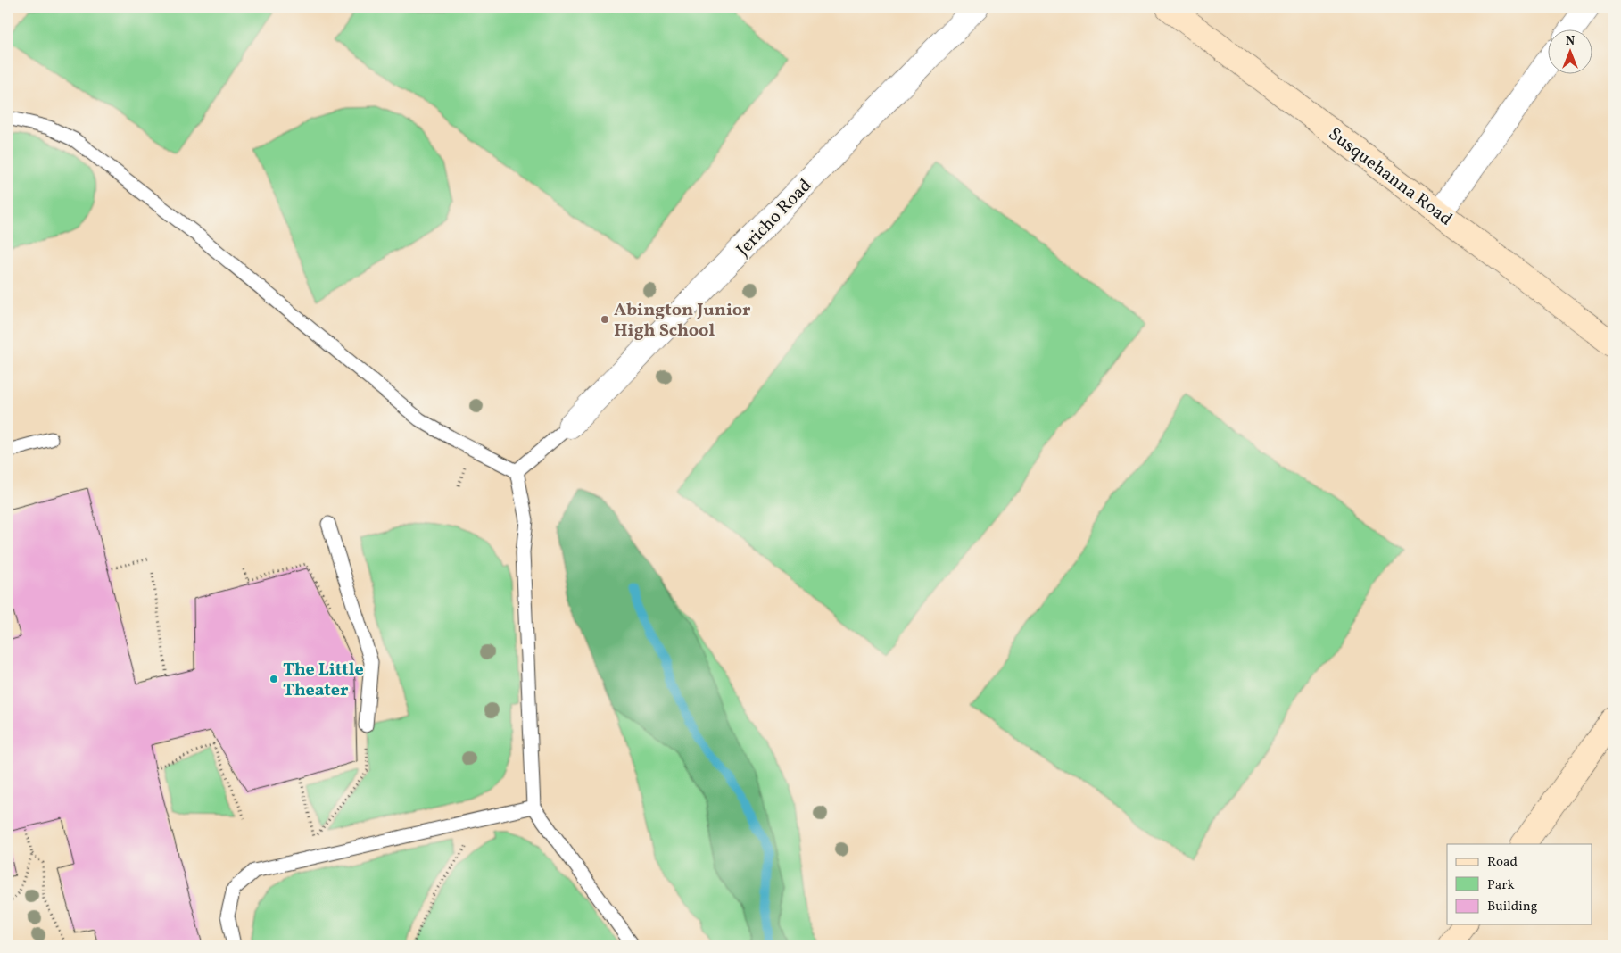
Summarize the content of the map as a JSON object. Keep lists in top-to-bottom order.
{
  "streets": {
    "main road": ["Susquehanna Road"],
    "street": ["Jericho Road"]
  },
  "places": ["Abington Junior High School", "The Little Theater"],
  "legend": ["Road", "Park", "Building"],
  "north": "top"
}
